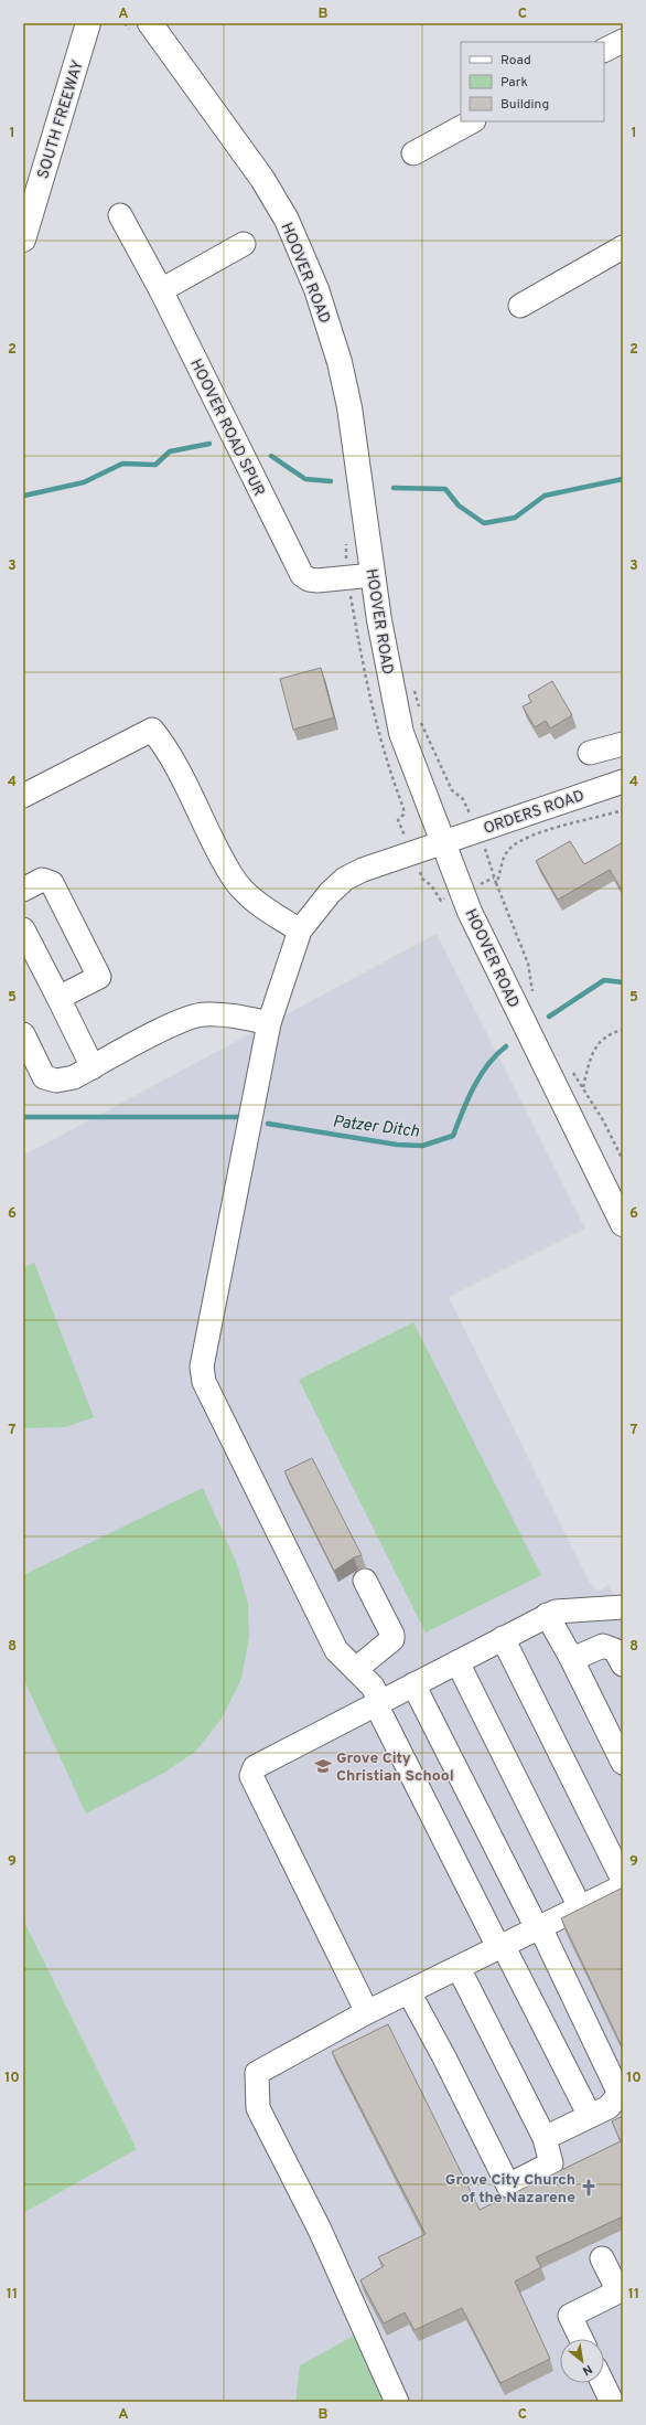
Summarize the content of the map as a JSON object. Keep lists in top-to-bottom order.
{
  "streets": {
    "main road": ["SOUTH FREEWAY", "HOOVER ROAD"],
    "street": ["HOOVER ROAD SPUR", "ORDERS ROAD"]
  },
  "crossings": [
    ["HOOVER ROAD", "HOOVER ROAD SPUR"],
    ["HOOVER ROAD", "ORDERS ROAD"]
  ],
  "water": ["Patzer Ditch"],
  "places": {
    "school or university": ["Grove City Christian School"],
    "church": ["Grove City Church of the Nazarene"]
  },
  "legend": ["Road", "Park", "Building"],
  "north": "bottom right",
  "grid": {
    "columns": ["A", "B", "C"],
    "rows": [
      "1",
      "2",
      "3",
      "4",
      "5",
      "6",
      "7",
      "8",
      "9",
      "10",
      "11"
    ]
  }
}
